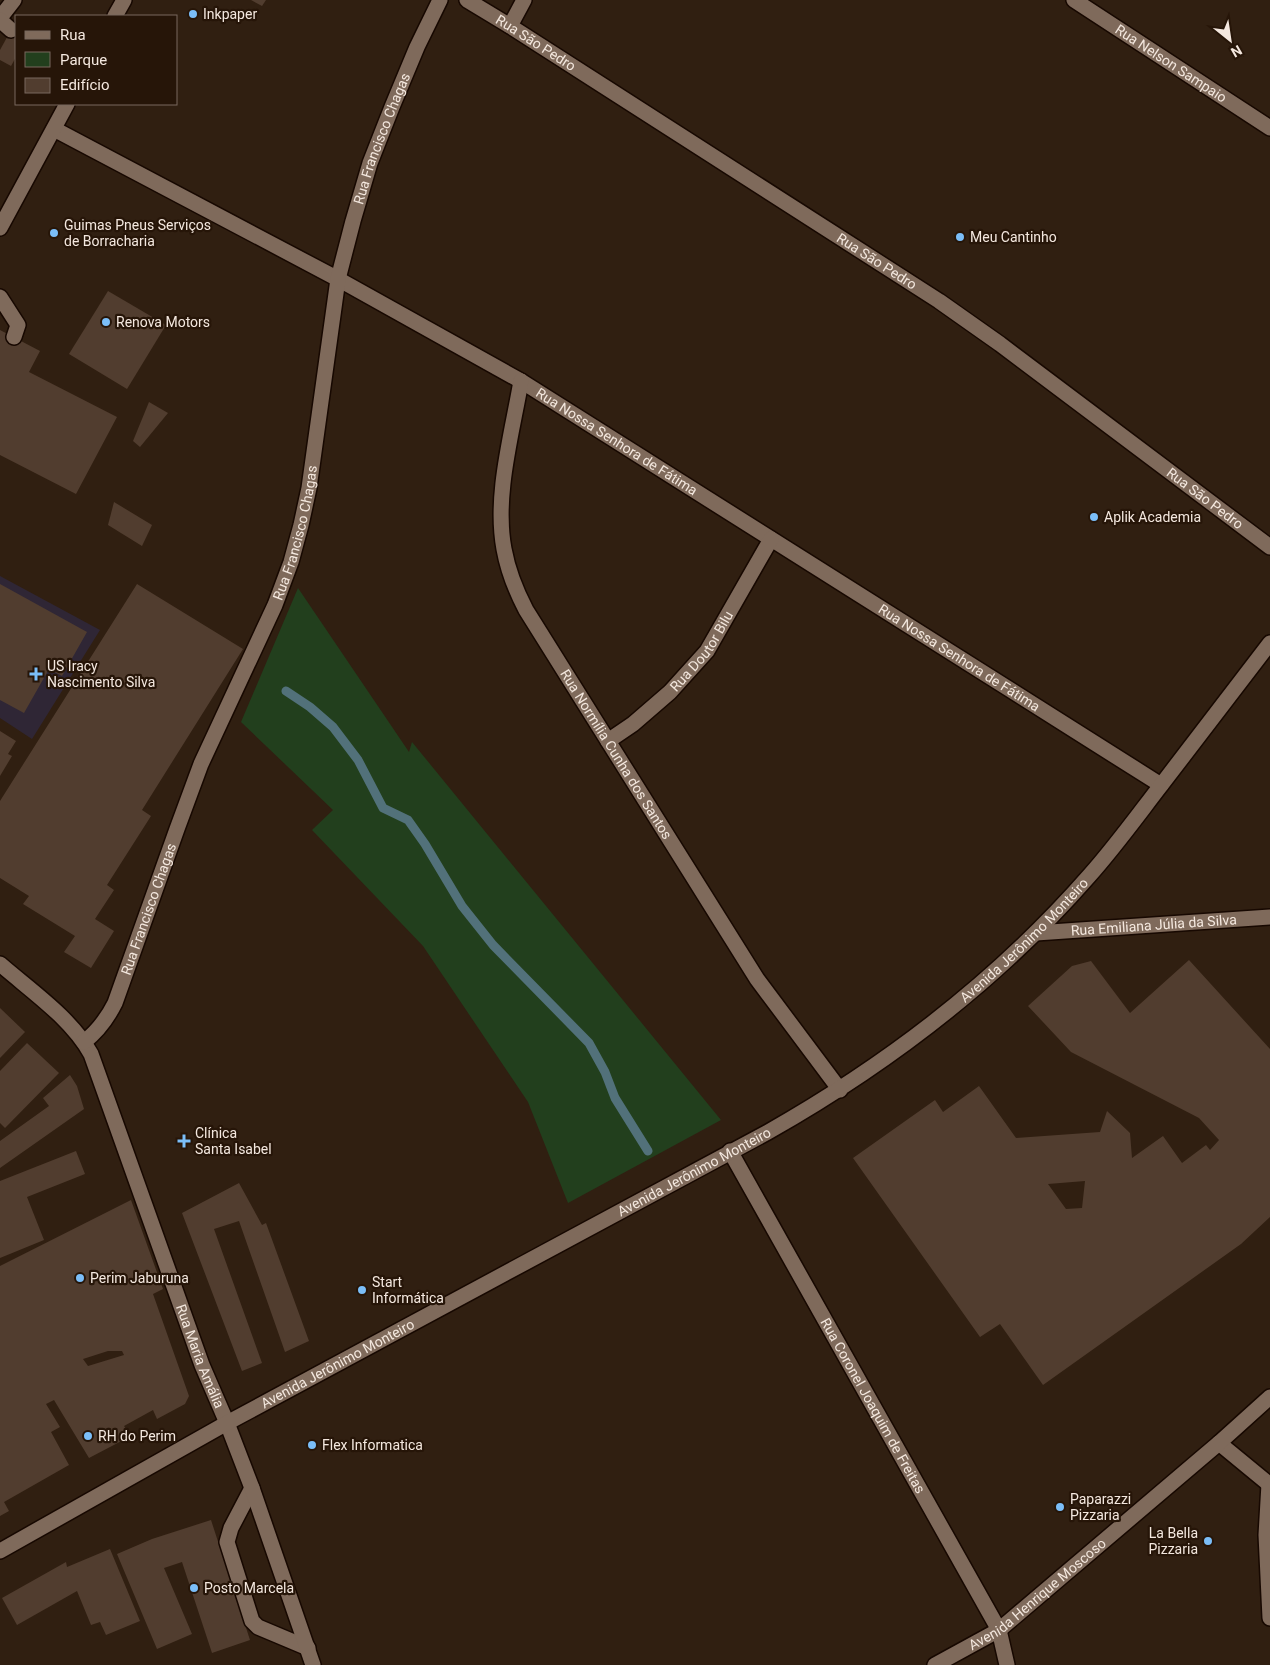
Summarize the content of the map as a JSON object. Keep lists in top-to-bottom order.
{
  "streets": {
    "street": [
      "Rua São Pedro",
      "Rua Nelson Sampaio",
      "Rua Francisco Chagas",
      "Rua Nossa Senhora de Fátima",
      "Rua Doutor Bilu",
      "Rua Normília Cunha dos Santos",
      "Rua Emiliana Júlia da Silva",
      "Avenida Jerônimo Monteiro",
      "Rua Maria Amália",
      "Rua Coronel Joaquim de Freitas",
      "Avenida Henrique Moscoso"
    ]
  },
  "crossings": [
    ["Rua Francisco Chagas", "Rua Nossa Senhora de Fátima"],
    ["Rua Francisco Chagas", "Rua Maria Amália"],
    ["Rua Nossa Senhora de Fátima", "Rua Doutor Bilu"],
    ["Rua Nossa Senhora de Fátima", "Rua Normília Cunha dos Santos"],
    ["Rua Nossa Senhora de Fátima", "Avenida Jerônimo Monteiro"],
    ["Rua Doutor Bilu", "Rua Normília Cunha dos Santos"],
    ["Rua Normília Cunha dos Santos", "Avenida Jerônimo Monteiro"],
    ["Rua Emiliana Júlia da Silva", "Avenida Jerônimo Monteiro"],
    ["Avenida Jerônimo Monteiro", "Rua Maria Amália"],
    ["Avenida Jerônimo Monteiro", "Rua Coronel Joaquim de Freitas"],
    ["Rua Coronel Joaquim de Freitas", "Avenida Henrique Moscoso"]
  ],
  "places": {
    "other": [
      "Inkpaper",
      "Guimas Pneus Serviços de Borracharia",
      "Meu Cantinho",
      "Renova Motors",
      "Aplik Academia",
      "Perim Jaburuna",
      "Start Informática",
      "RH do Perim",
      "Flex Informatica",
      "Paparazzi Pizzaria",
      "La Bella Pizzaria",
      "Posto Marcela"
    ],
    "health": ["US Iracy Nascimento Silva", "Clínica Santa Isabel"]
  },
  "legend": ["Rua", "Parque", "Edifício"],
  "north": "bottom right"
}
